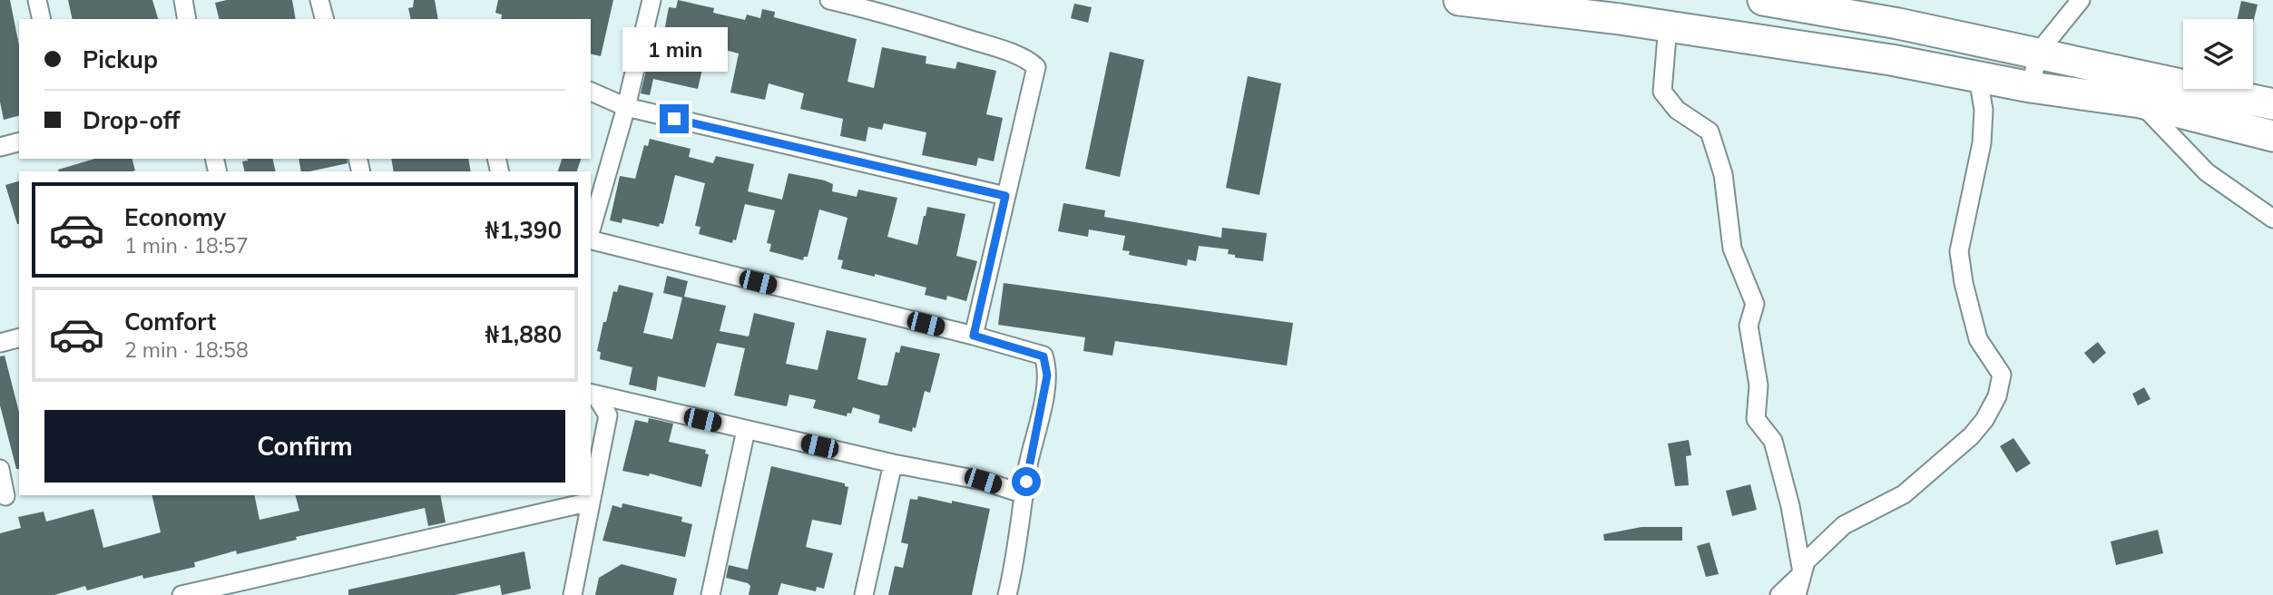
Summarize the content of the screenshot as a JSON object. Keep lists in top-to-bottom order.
{
  "page": {
    "banner": ["Pickup", "Drop-off"],
    "bubble": "1 min",
    "list": [
      {
        "name": "Economy",
        "note": "1 min · 18:57",
        "value": "₦1,390"
      },
      {
        "name": "Comfort",
        "note": "2 min · 18:58",
        "value": "₦1,880"
      }
    ],
    "buttons": "Confirm"
  }
}
